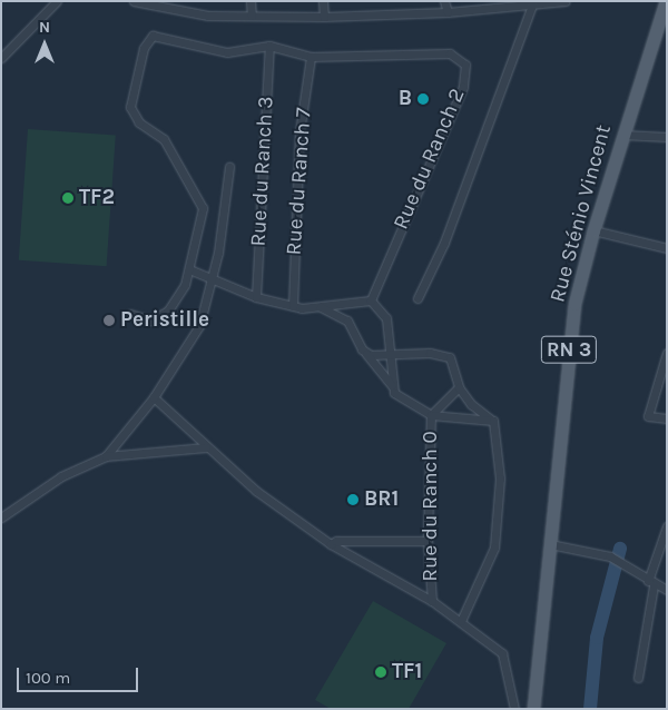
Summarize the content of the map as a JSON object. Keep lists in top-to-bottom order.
{
  "streets": {
    "main road": ["Rue Sténio Vincent", "RN 3"],
    "street": [
      "Rue du Ranch 2",
      "Rue du Ranch 3",
      "Rue du Ranch 7",
      "Rue du Ranch 0"
    ]
  },
  "crossings": [
    ["Rue du Ranch 2", "Rue du Ranch 3"],
    ["Rue du Ranch 2", "Rue du Ranch 7"]
  ],
  "places": [
    "B",
    "TF2",
    "Peristille",
    "BR1",
    "TF1"
  ],
  "scale_bar": "100 m",
  "north": "top"
}
